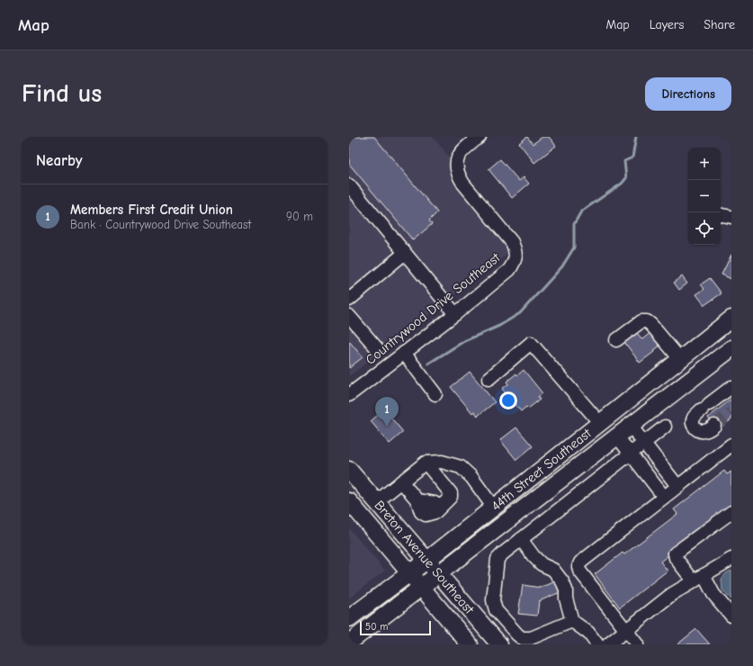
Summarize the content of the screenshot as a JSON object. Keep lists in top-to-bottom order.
{
  "streets": {
    "main road": ["44th Street Southeast", "Breton Avenue Southeast"],
    "street": ["Countrywood Drive Southeast"]
  },
  "crossings": [
    ["44th Street Southeast", "Breton Avenue Southeast"]
  ],
  "scale_bar": "50 m",
  "page": {
    "header": "Map",
    "nav": ["Map", "Layers", "Share"],
    "buttons": "Directions",
    "title": "Find us",
    "heading": "Nearby",
    "map_buttons": ["+", "−"],
    "list": [
      {
        "mark": "1",
        "name": "Members First Credit Union",
        "note": "Bank · Countrywood Drive Southeast",
        "value": "90 m"
      }
    ],
    "pins": "1",
    "scale": "50 m"
  }
}
